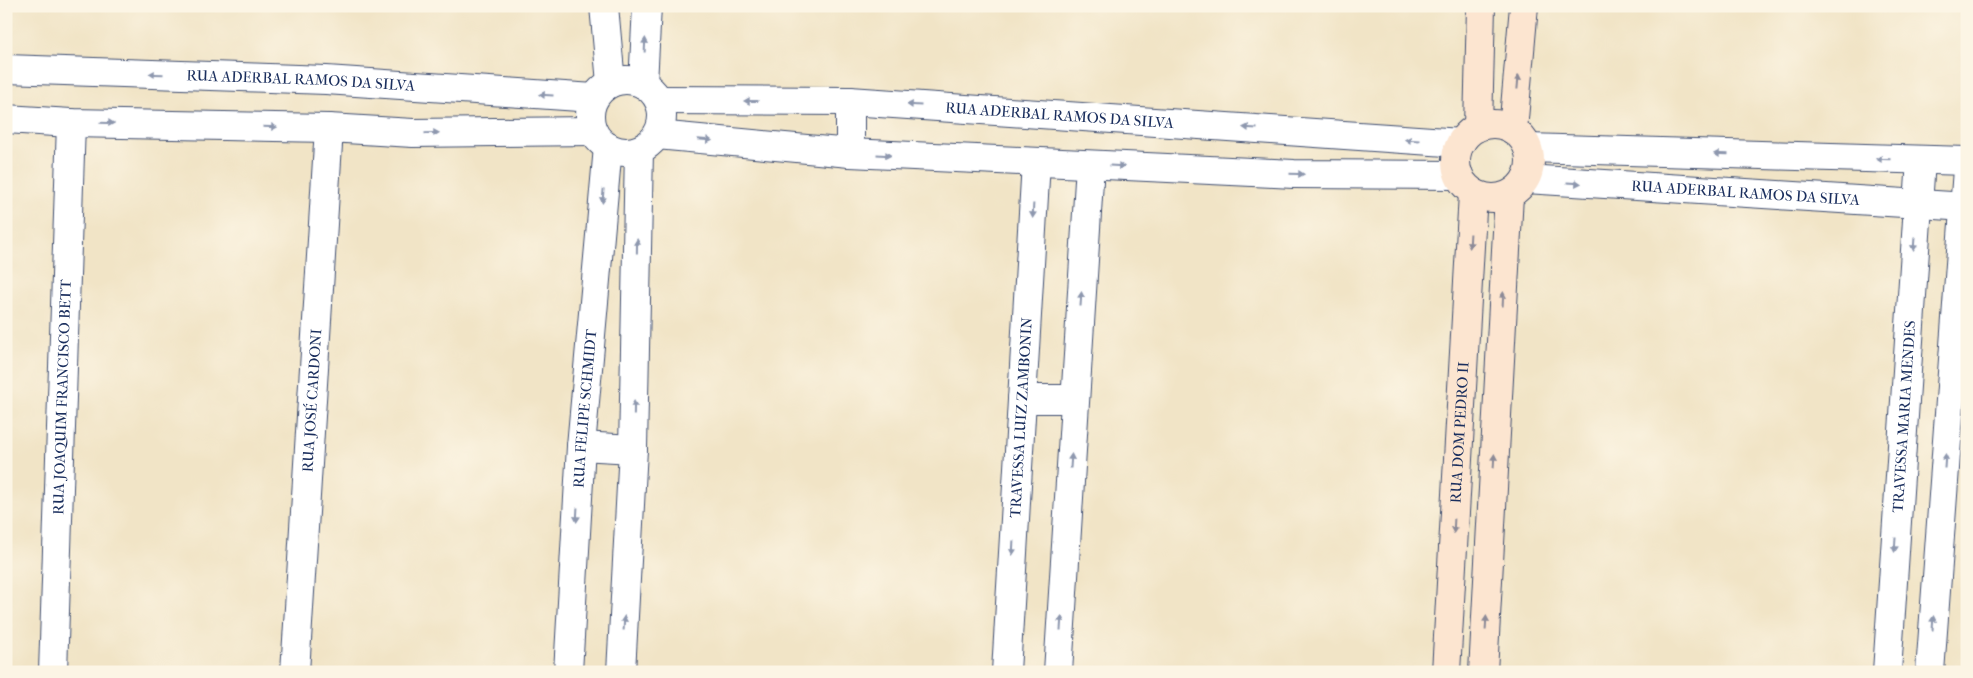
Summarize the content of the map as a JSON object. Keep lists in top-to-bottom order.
{
  "streets": {
    "street": [
      "RUA ADERBAL RAMOS DA SILVA",
      "RUA JOAQUIM FRANCISCO BETT",
      "RUA JOSÉ CARDONI",
      "RUA FELIPE SCHMIDT",
      "TRAVESSA MARIA MENDES",
      "TRAVESSA LUIZ ZAMBONIN",
      "RUA DOM PEDRO II"
    ]
  },
  "crossings": [
    ["RUA ADERBAL RAMOS DA SILVA", "RUA FELIPE SCHMIDT"],
    ["RUA ADERBAL RAMOS DA SILVA", "TRAVESSA MARIA MENDES"],
    ["RUA ADERBAL RAMOS DA SILVA", "RUA DOM PEDRO II"]
  ]
}
